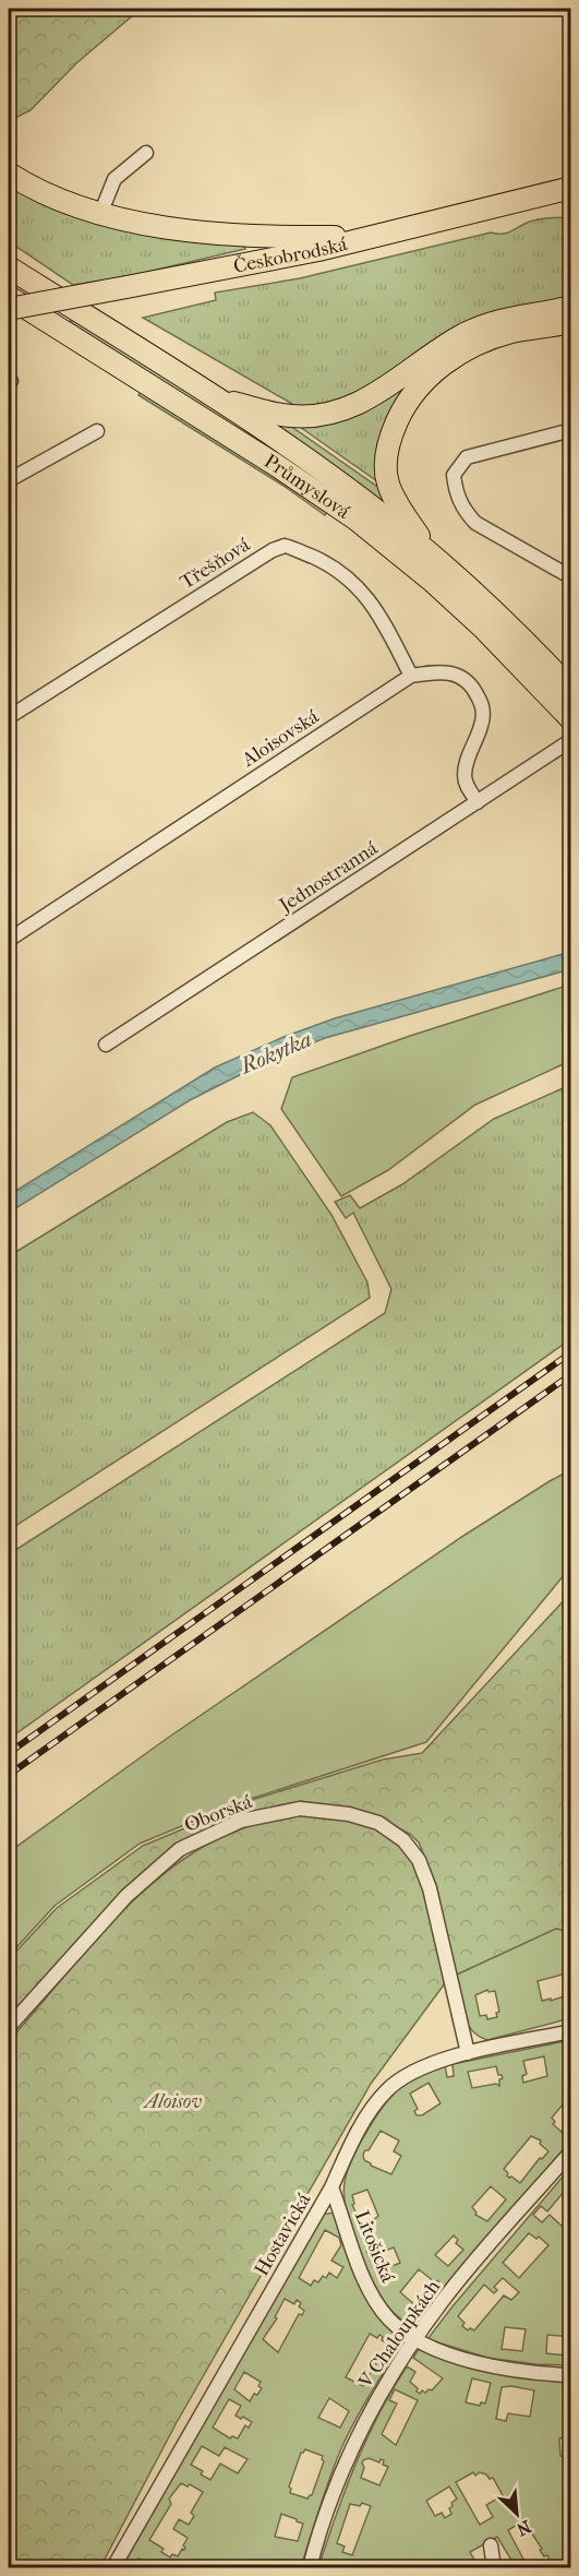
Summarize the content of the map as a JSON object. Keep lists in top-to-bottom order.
{
  "streets": {
    "main road": ["Českobrodská", "Průmyslová"],
    "street": [
      "Třešňová",
      "Aloisovská",
      "Jednostranná",
      "Oborská",
      "Hostavická",
      "Litošická",
      "V Chaloupkách"
    ]
  },
  "crossings": [
    ["Třešňová", "Aloisovská"],
    ["Aloisovská", "Jednostranná"],
    ["Oborská", "Hostavická"],
    ["Hostavická", "Litošická"],
    ["Litošická", "V Chaloupkách"]
  ],
  "water": ["Rokytka"],
  "parks": ["Aloisov"],
  "north": "bottom right"
}
